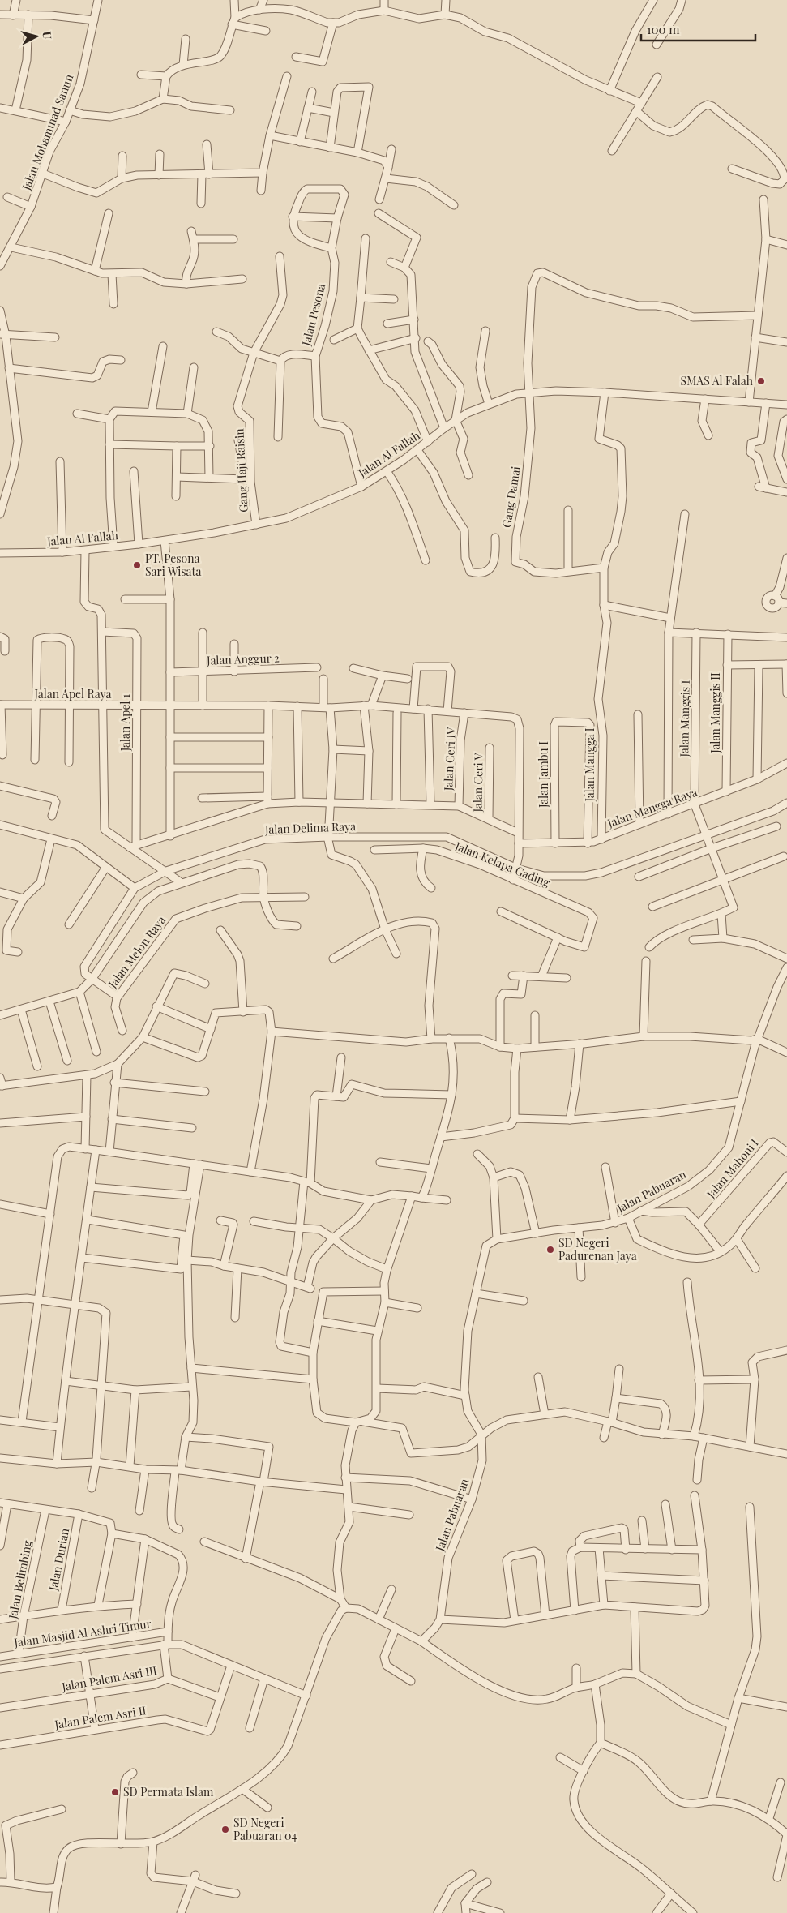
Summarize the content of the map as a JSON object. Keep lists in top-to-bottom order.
{
  "streets": {
    "street": [
      "Jalan Mohammad Sanun",
      "Jalan Pesona",
      "Jalan Al Fallah",
      "Gang Haji Raisin",
      "Gang Damai",
      "Jalan Anggur 2",
      "Jalan Apel Raya",
      "Jalan Manggis II",
      "Jalan Manggis I",
      "Jalan Apel 1",
      "Jalan Ceri IV",
      "Jalan Mangga I",
      "Jalan Jambu I",
      "Jalan Ceri V",
      "Jalan Mangga Raya",
      "Jalan Delima Raya",
      "Jalan Kelapa Gading",
      "Jalan Melon Raya",
      "Jalan Mahoni I",
      "Jalan Pabuaran",
      "Jalan Durian",
      "Jalan Belimbing",
      "Jalan Masjid Al Ashri Timur",
      "Jalan Palem Asri III",
      "Jalan Palem Asri II"
    ]
  },
  "crossings": [
    ["Jalan Pesona", "Jalan Al Fallah"],
    ["Jalan Al Fallah", "Gang Haji Raisin"],
    ["Jalan Al Fallah", "Gang Damai"],
    ["Jalan Al Fallah", "Jalan Mangga I"],
    ["Jalan Apel Raya", "Jalan Apel 1"],
    ["Jalan Apel Raya", "Jalan Ceri IV"],
    ["Jalan Apel Raya", "Jalan Mangga Raya"],
    ["Jalan Apel Raya", "Jalan Delima Raya"],
    ["Jalan Apel Raya", "Jalan Kelapa Gading"],
    ["Jalan Manggis II", "Jalan Mangga Raya"],
    ["Jalan Manggis I", "Jalan Mangga Raya"],
    ["Jalan Apel 1", "Jalan Delima Raya"],
    ["Jalan Ceri IV", "Jalan Delima Raya"],
    ["Jalan Mangga I", "Jalan Mangga Raya"],
    ["Jalan Jambu I", "Jalan Mangga Raya"],
    ["Jalan Ceri V", "Jalan Delima Raya"],
    ["Jalan Delima Raya", "Jalan Kelapa Gading"],
    ["Jalan Delima Raya", "Jalan Melon Raya"],
    ["Jalan Belimbing", "Jalan Masjid Al Ashri Timur"],
    ["Jalan Palem Asri III", "Jalan Palem Asri II"]
  ],
  "places": [
    "SMAS Al Falah",
    "PT. Pesona Sari Wisata",
    "SD Negeri Padurenan Jaya",
    "SD Permata Islam",
    "SD Negeri Pabuaran 04"
  ],
  "scale_bar": "100 m",
  "north": "right"
}
